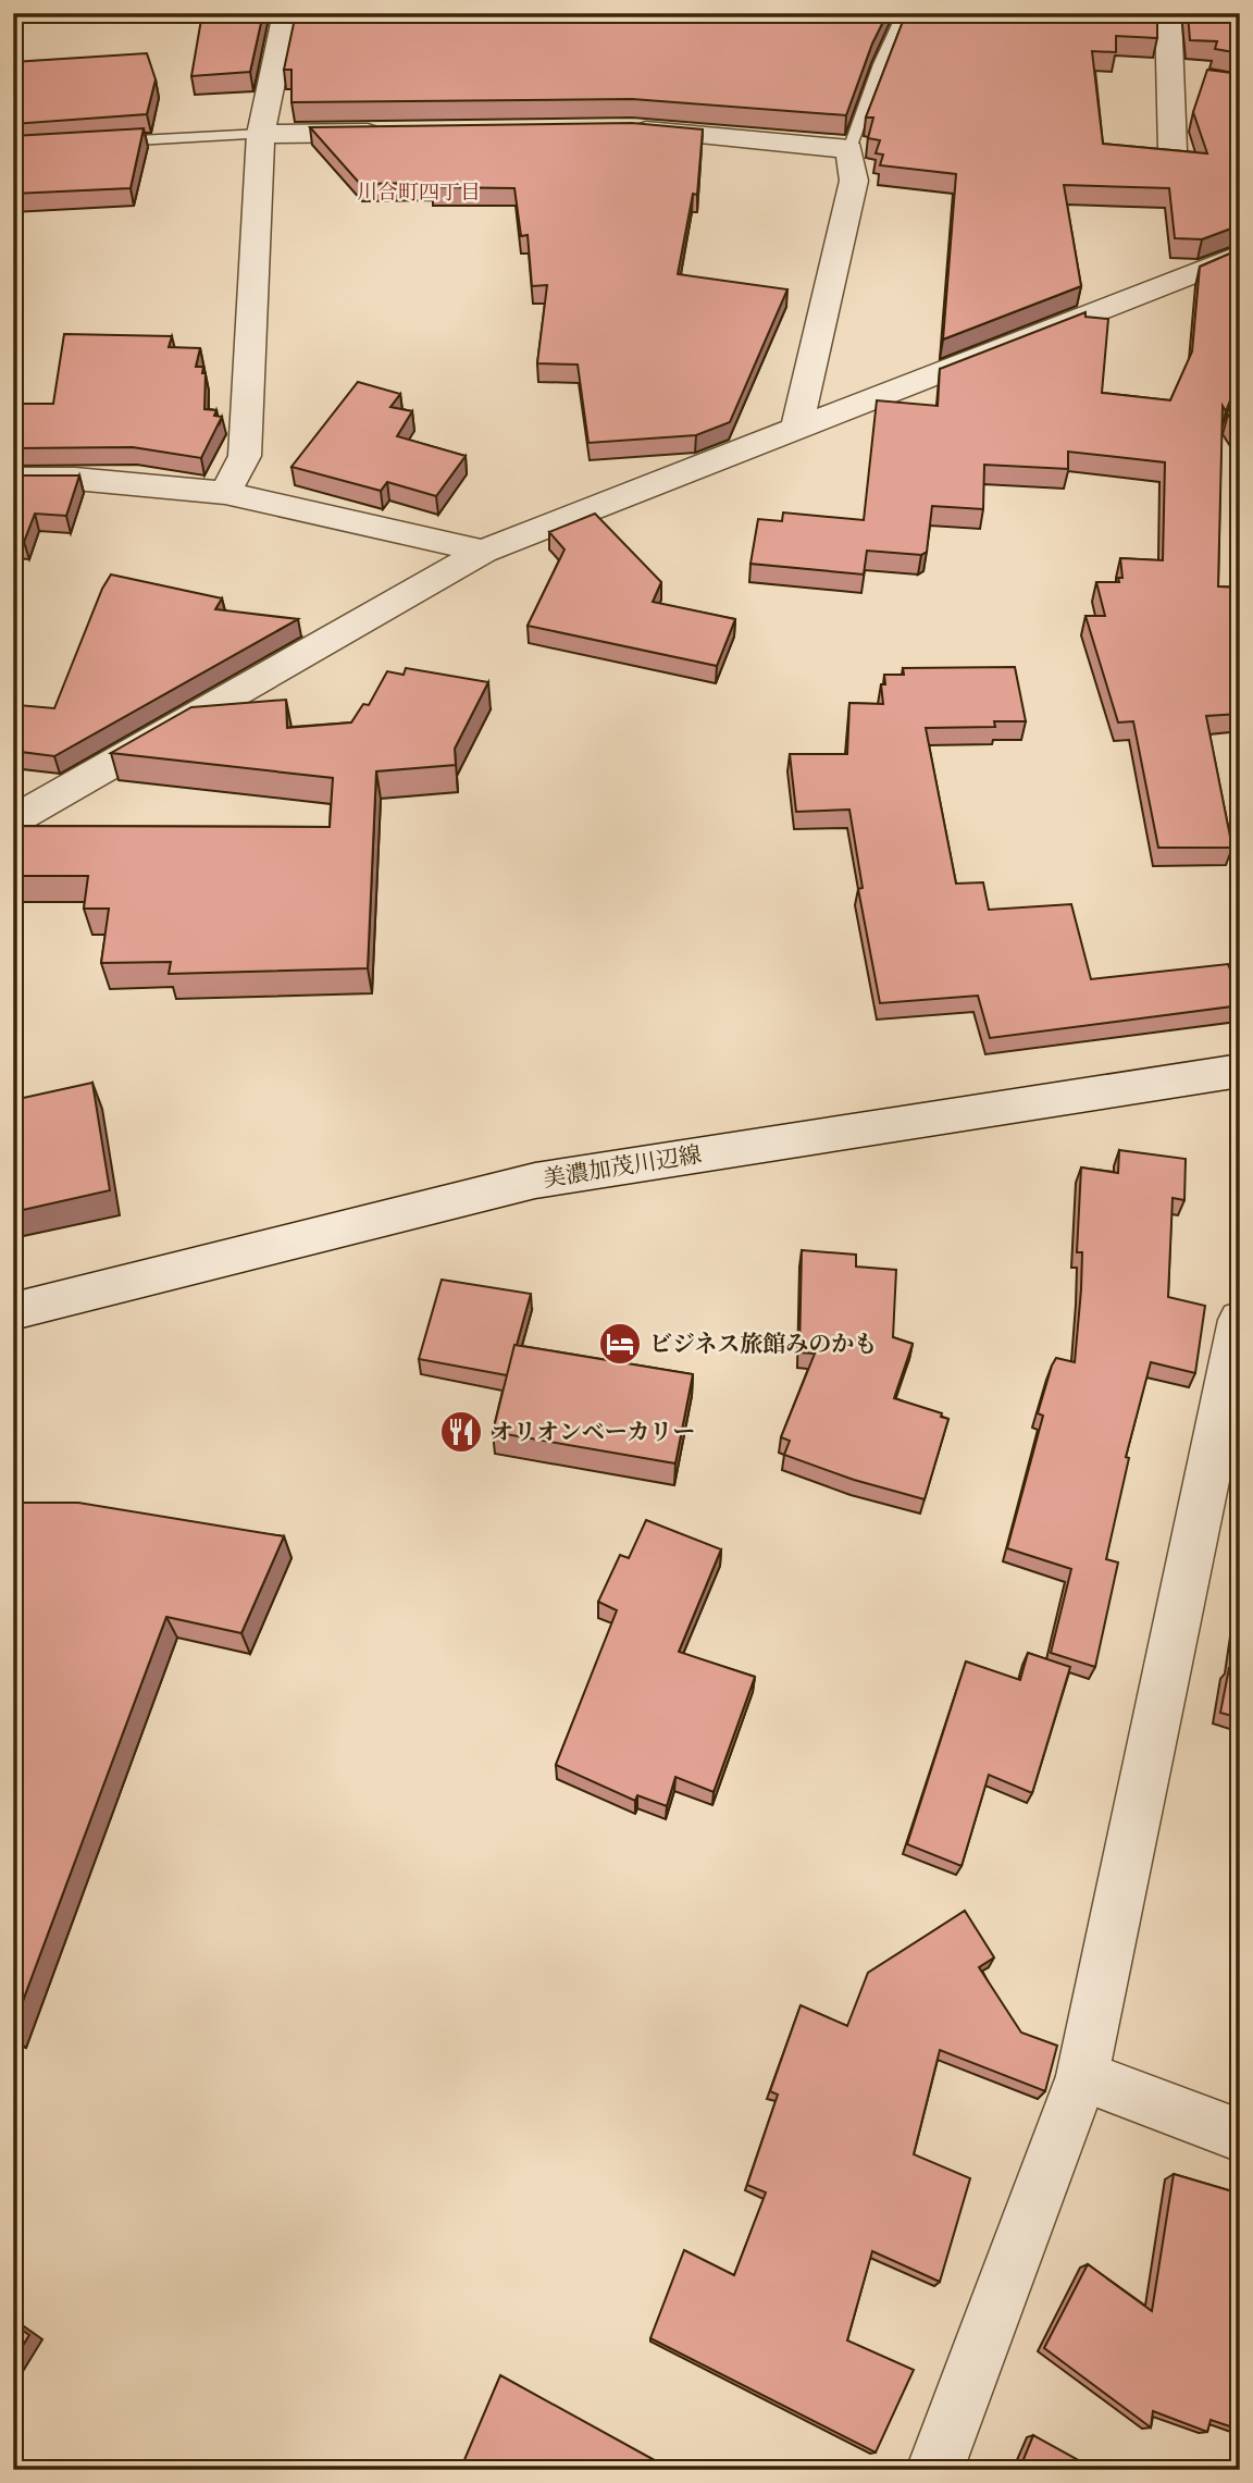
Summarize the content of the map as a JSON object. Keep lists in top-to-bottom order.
{
  "streets": {
    "street": ["美濃加茂川辺線"]
  },
  "districts": ["川合町四丁目"],
  "places": {
    "hotel": ["ビジネス旅館みのかも"],
    "restaurant": ["オリオンベーカリー"]
  }
}
